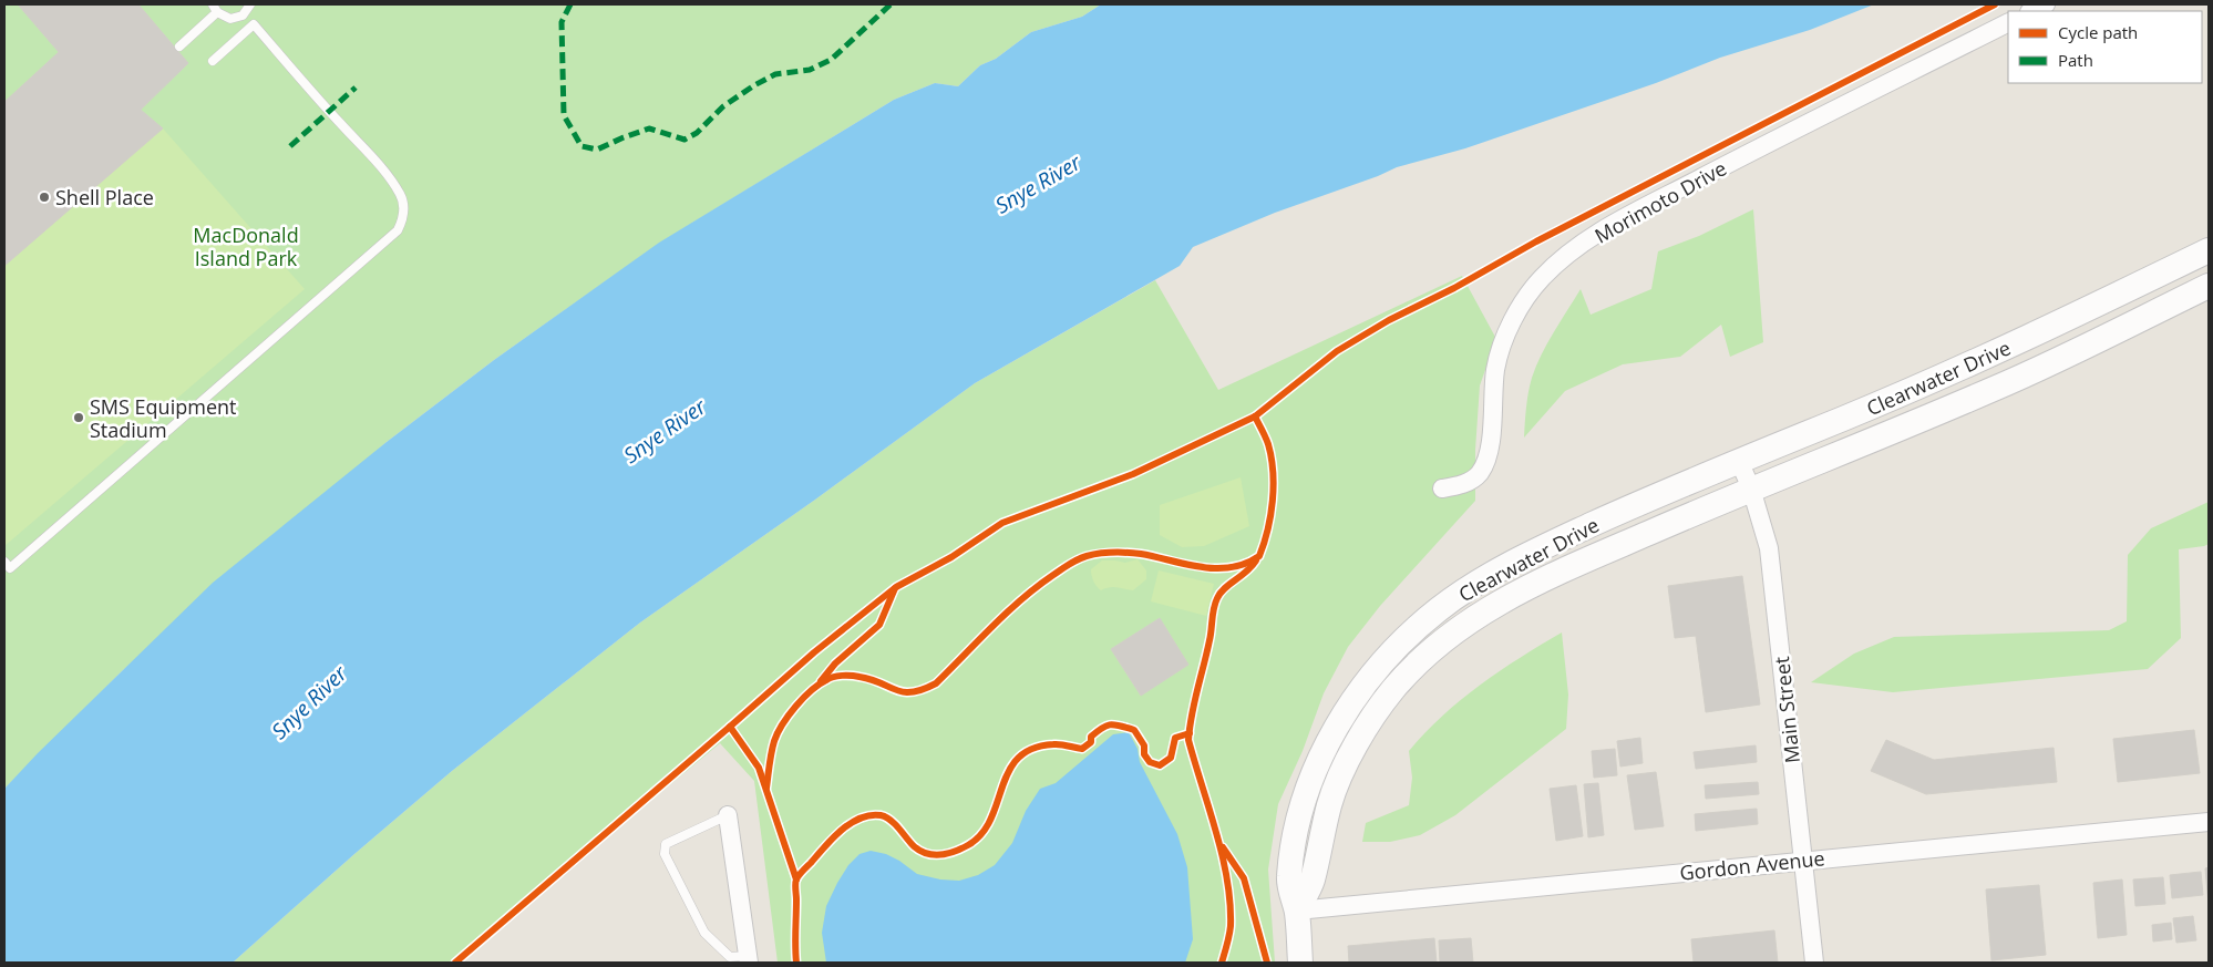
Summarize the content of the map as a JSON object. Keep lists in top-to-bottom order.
{
  "streets": {
    "main road": ["Clearwater Drive"],
    "street": ["Morimoto Drive", "Main Street", "Gordon Avenue"]
  },
  "crossings": [
    ["Clearwater Drive", "Main Street"],
    ["Clearwater Drive", "Gordon Avenue"],
    ["Main Street", "Gordon Avenue"]
  ],
  "water": ["Snye River"],
  "parks": ["MacDonald Island Park"],
  "places": ["Shell Place", "SMS Equipment Stadium"],
  "legend": ["Cycle path", "Path"]
}
